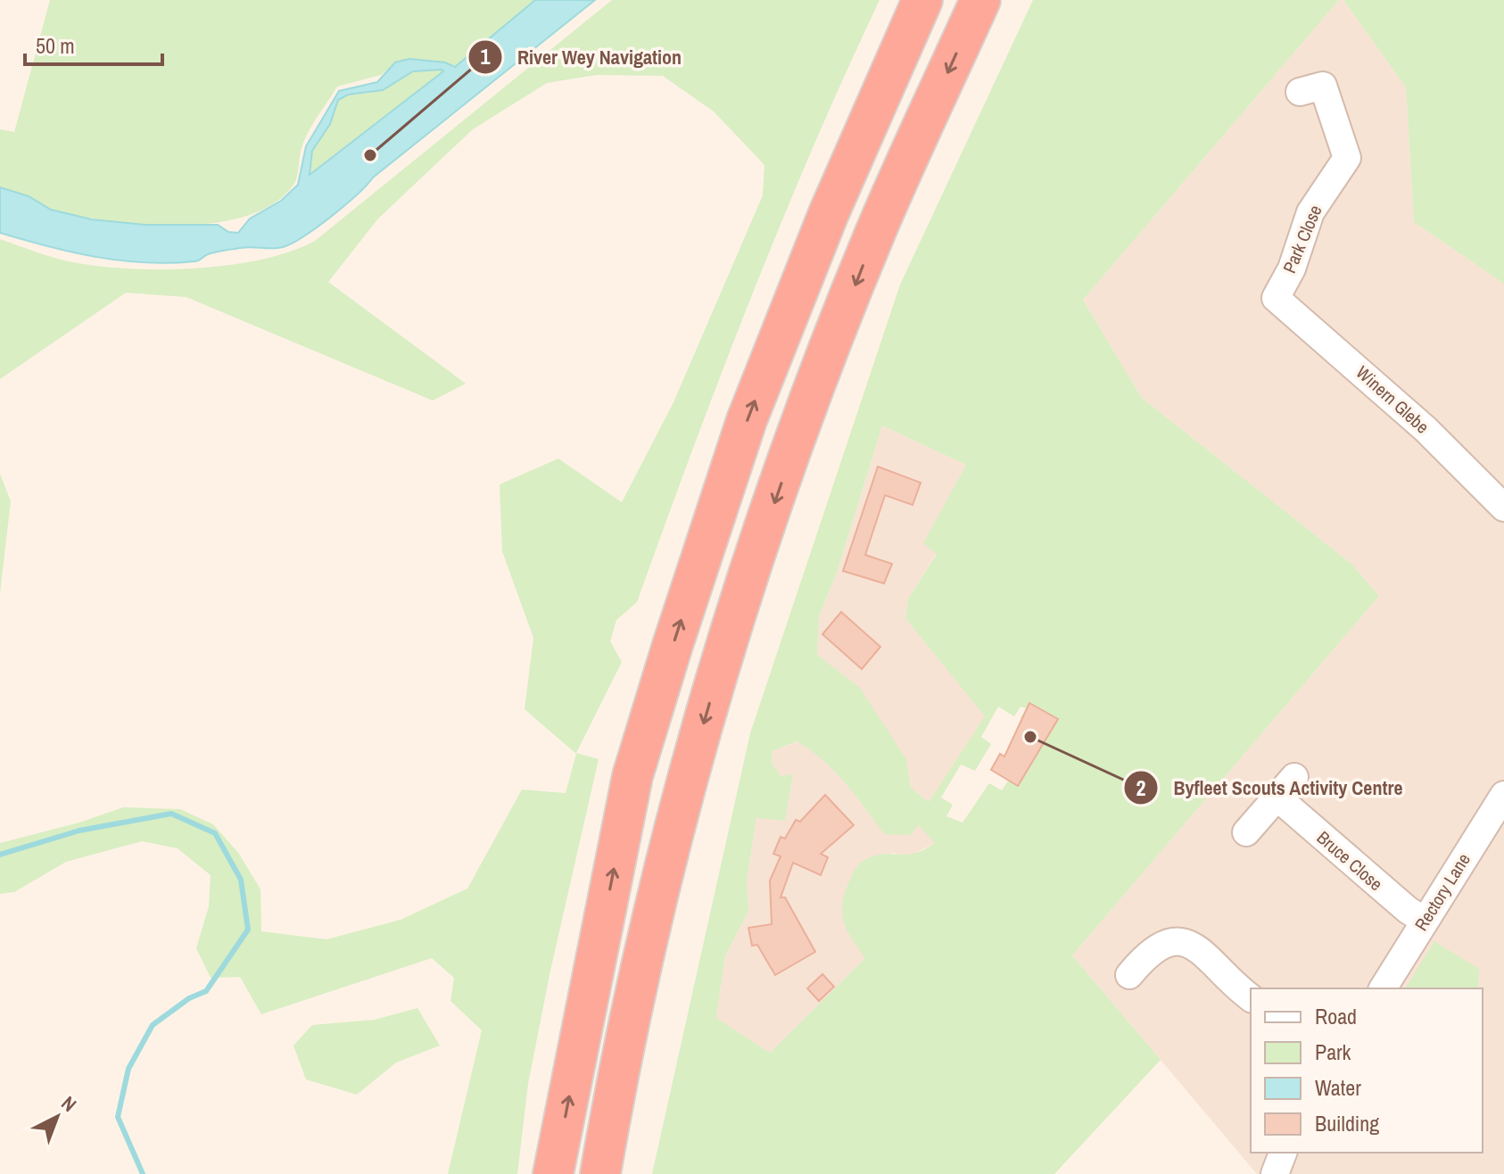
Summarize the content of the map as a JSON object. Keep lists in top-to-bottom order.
{
  "streets": {
    "street": [
      "Park Close",
      "Winern Glebe",
      "Bruce Close",
      "Rectory Lane"
    ]
  },
  "crossings": [
    ["Park Close", "Winern Glebe"],
    ["Bruce Close", "Rectory Lane"]
  ],
  "places": ["River Wey Navigation", "Byfleet Scouts Activity Centre"],
  "legend": [
    "Road",
    "Park",
    "Water",
    "Building"
  ],
  "scale_bar": "50 m",
  "north": "top right"
}
